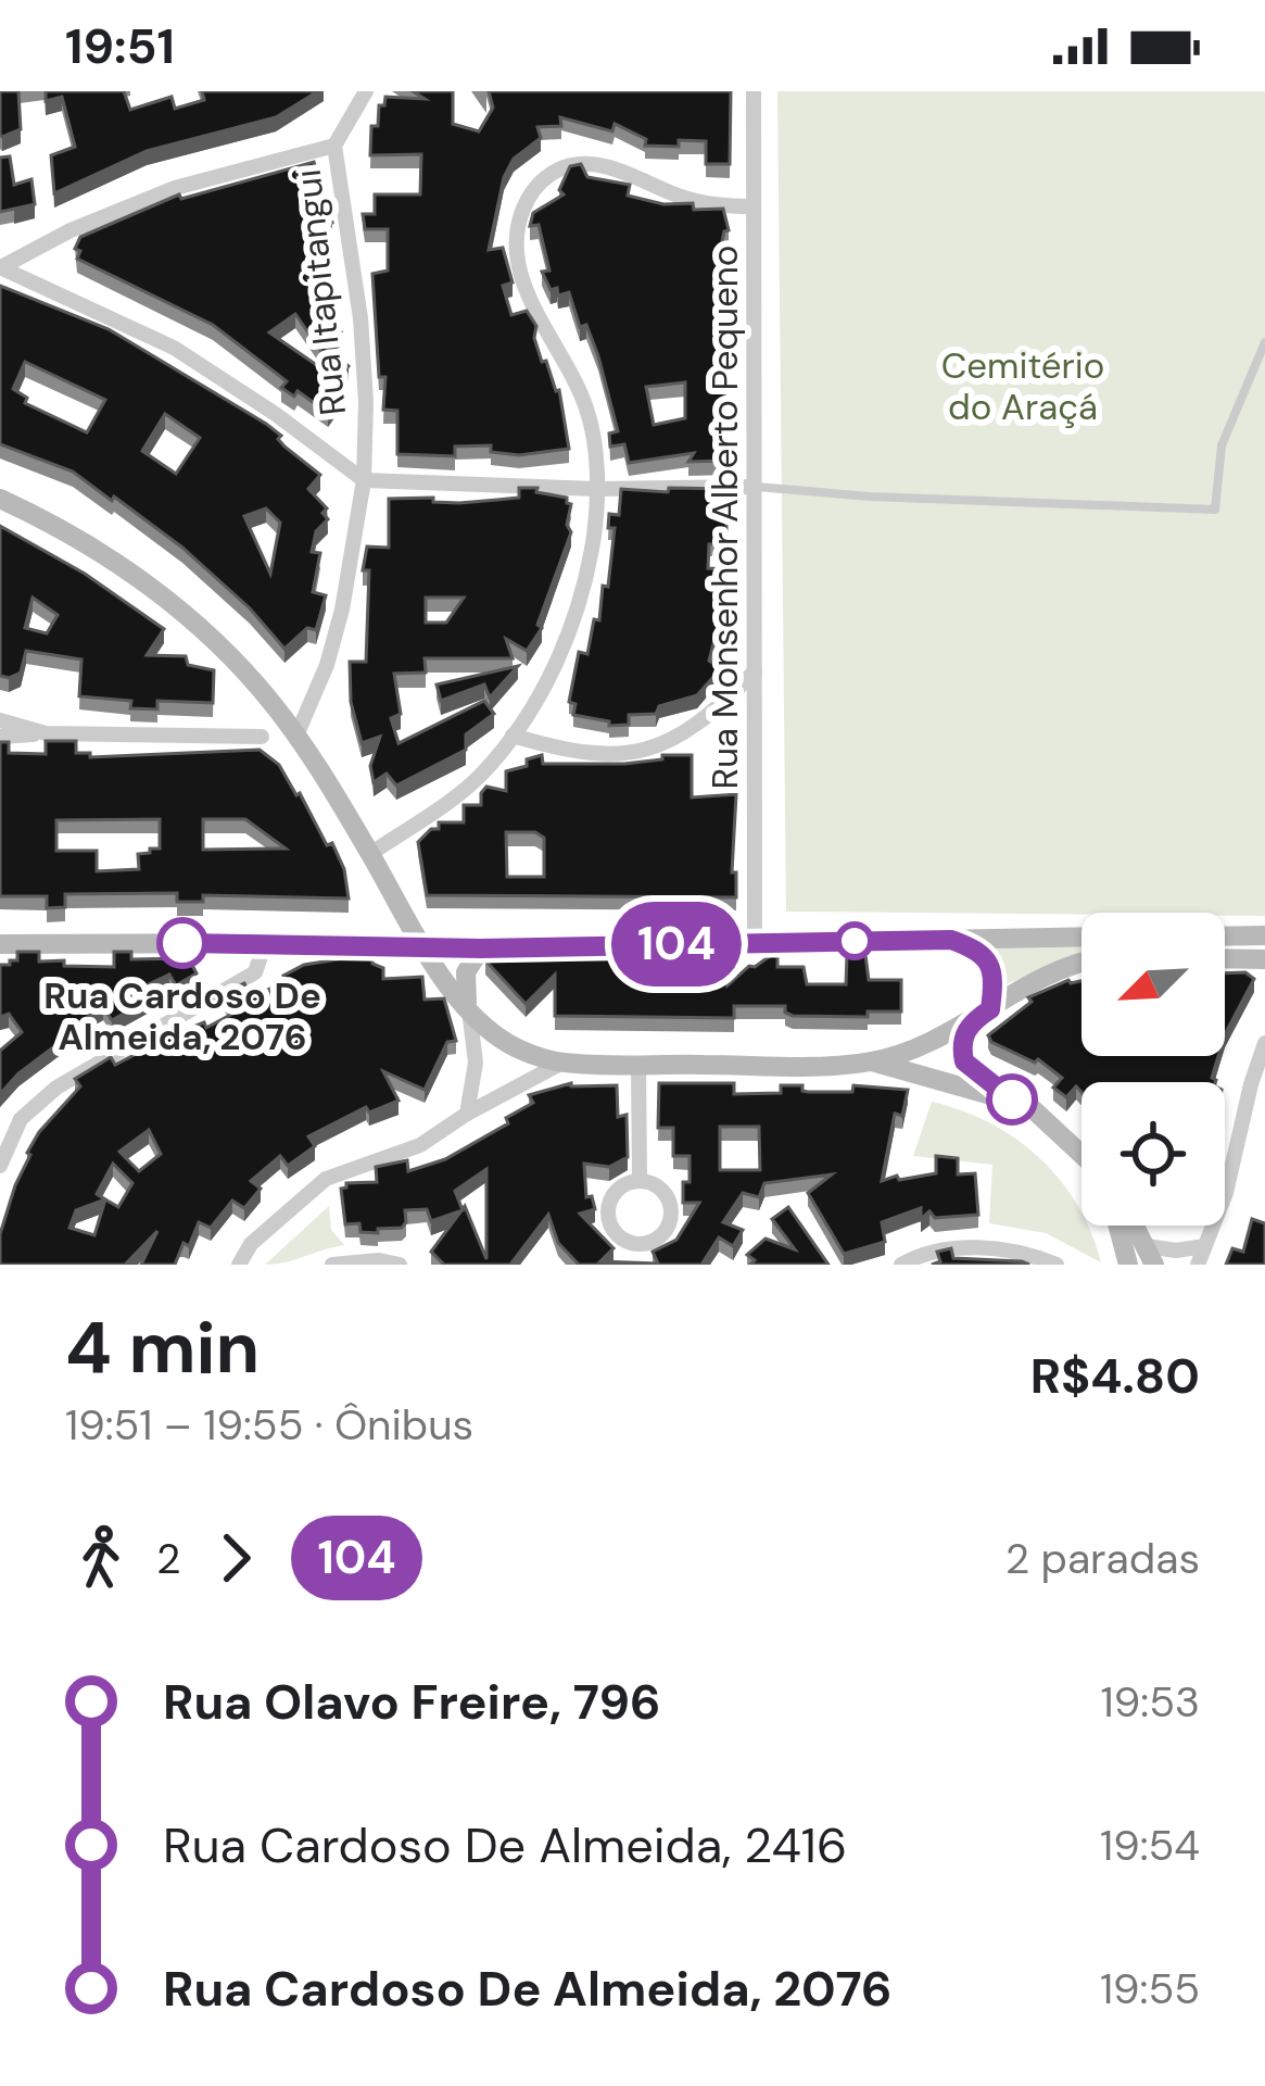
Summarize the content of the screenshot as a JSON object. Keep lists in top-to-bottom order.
{
  "streets": {
    "street": ["Rua Itapitangui", "Rua Monsenhor Alberto Pequeno"]
  },
  "parks": ["Cemitério do Araçá"],
  "places": ["Rua Cardoso De Almeida, 2076"],
  "lines": ["bus line 104"],
  "north": "bottom left",
  "page": {
    "status": "19:51",
    "on_map": "104",
    "heading": ["4 min", "19:51 – 19:55 · Ônibus", "R$4.80"],
    "legs": ["2", "104", "2 paradas"],
    "list": [
      {
        "name": "Rua Olavo Freire, 796",
        "value": "19:53"
      },
      {
        "name": "Rua Cardoso De Almeida, 2416",
        "value": "19:54"
      },
      {
        "name": "Rua Cardoso De Almeida, 2076",
        "value": "19:55"
      }
    ]
  }
}
